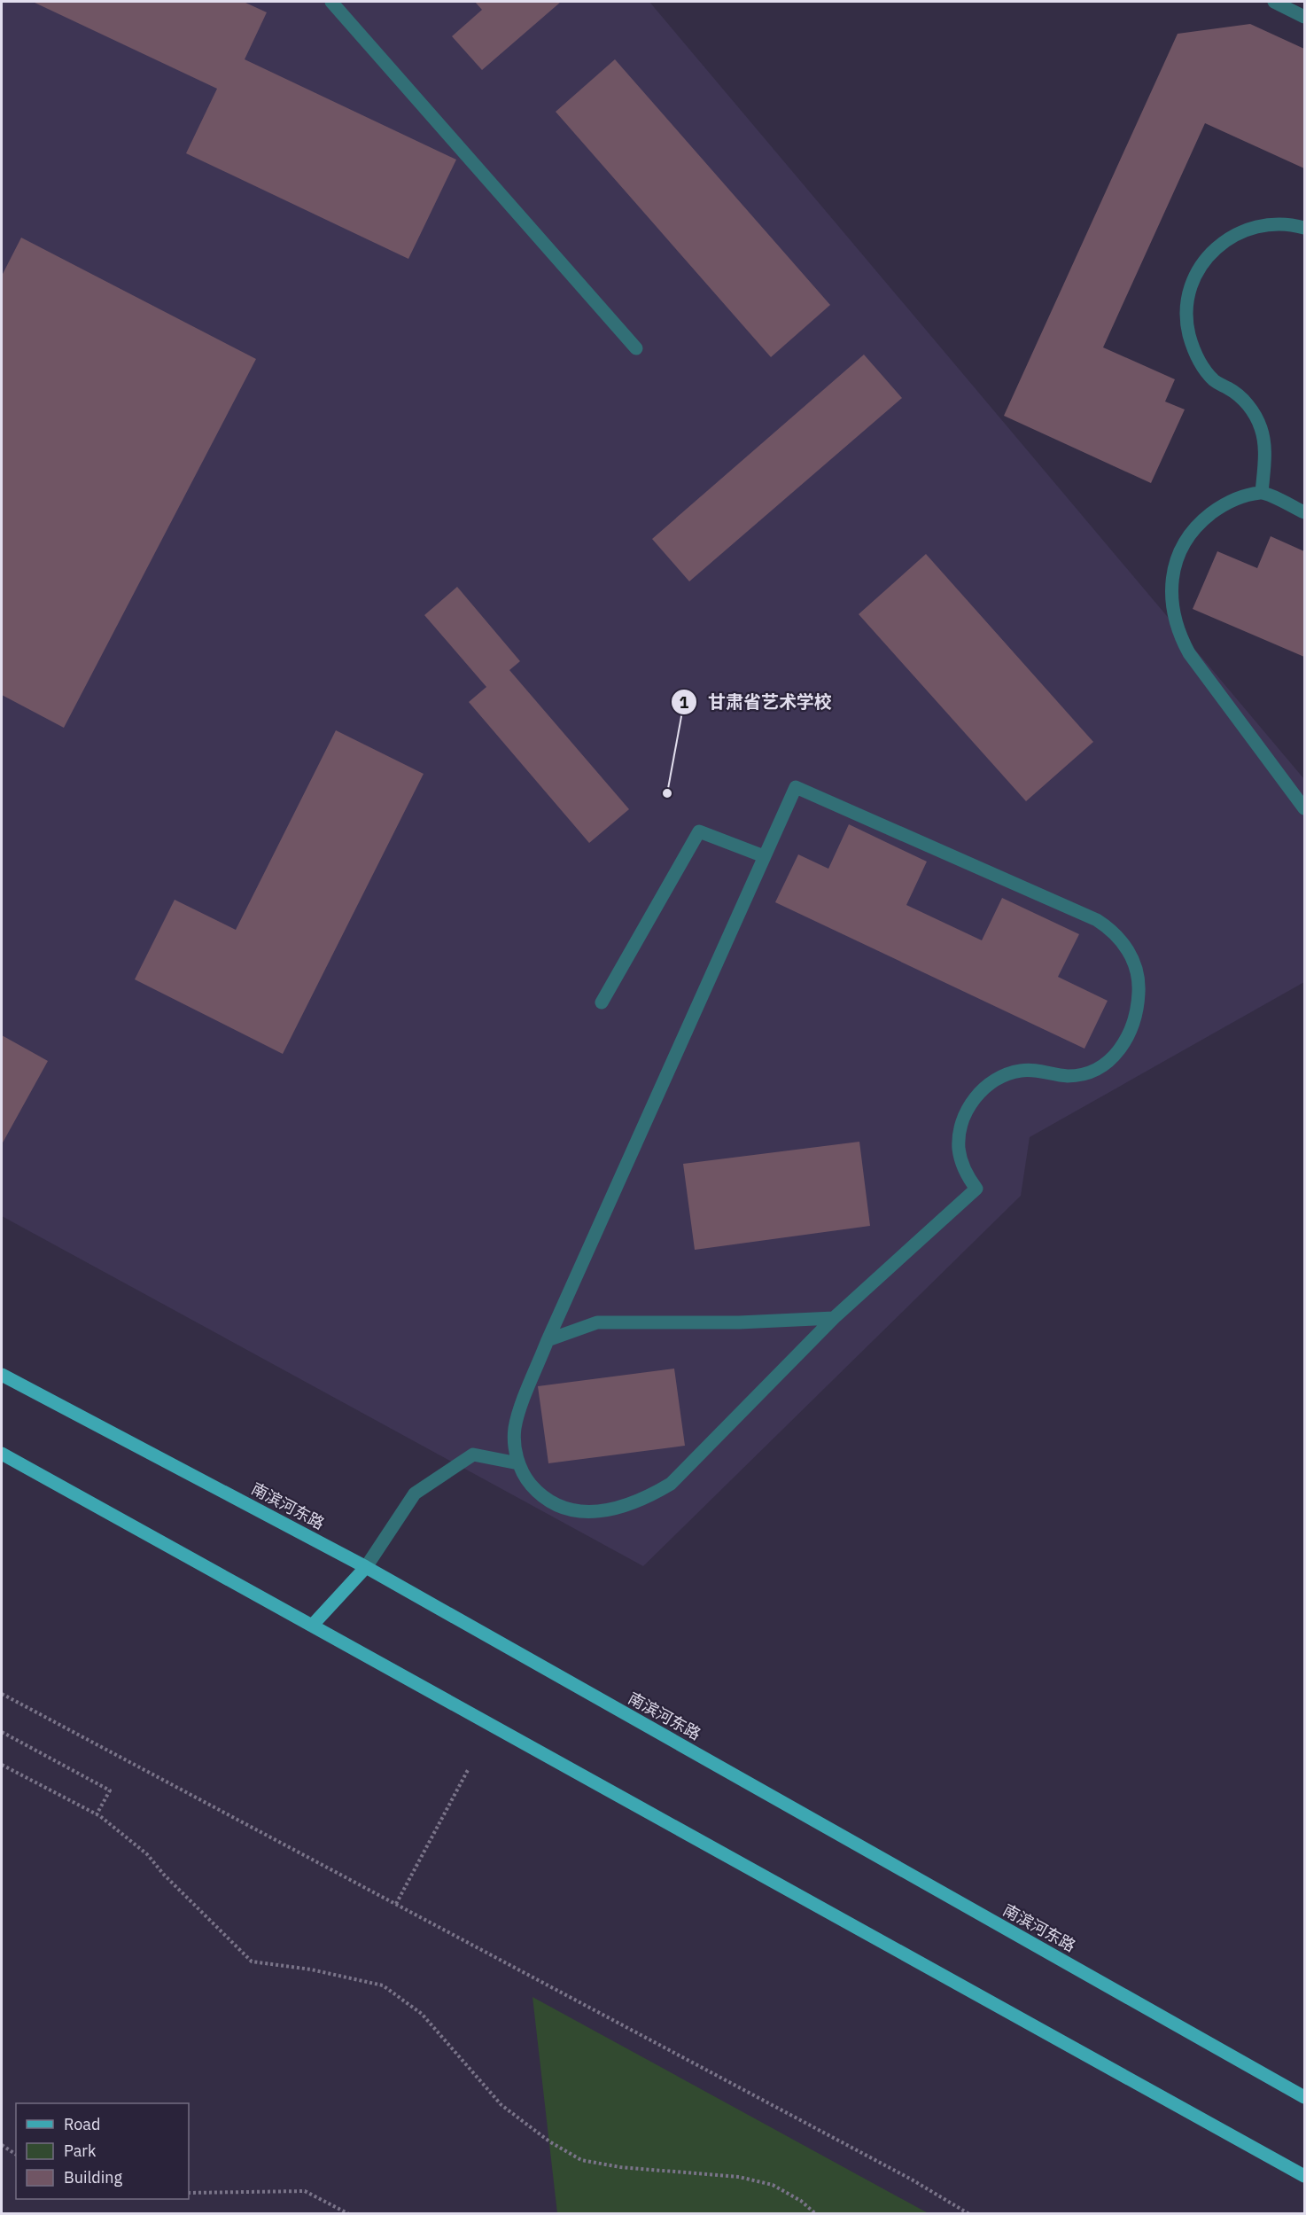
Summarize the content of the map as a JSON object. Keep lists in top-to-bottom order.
{
  "streets": {
    "main road": ["南滨河东路"]
  },
  "places": ["甘肃省艺术学校"],
  "legend": ["Road", "Park", "Building"]
}
